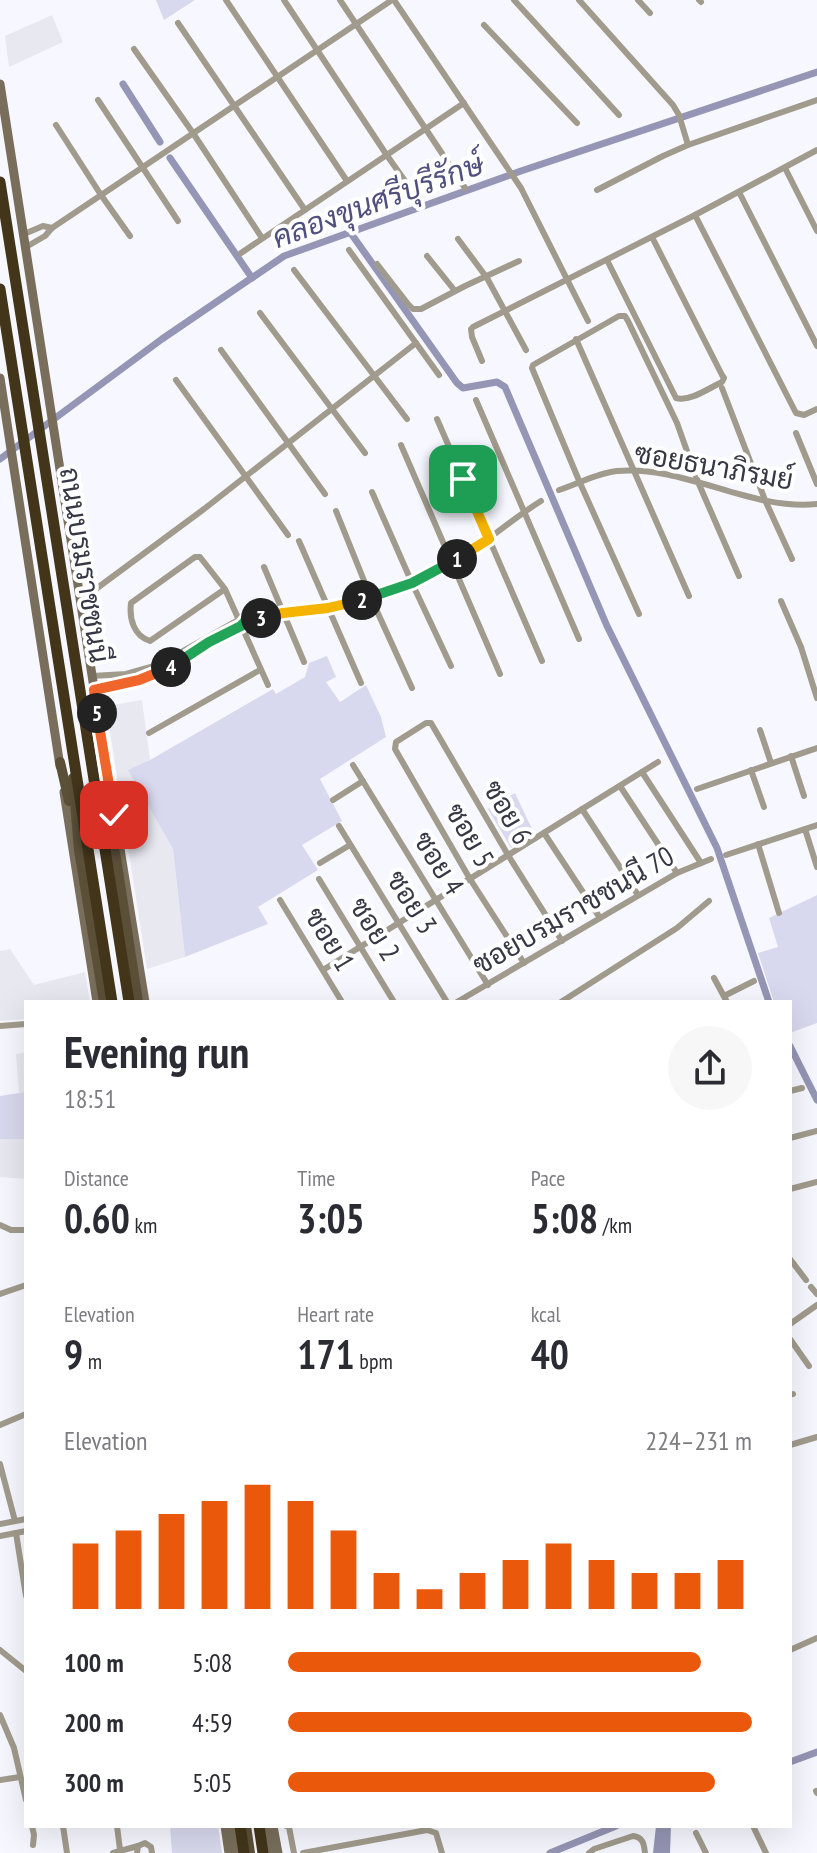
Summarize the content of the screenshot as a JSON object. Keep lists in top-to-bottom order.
{
  "streets": {
    "highway": ["ถนนบรมราชชนนี"],
    "street": [
      "ซอยธนาภิรมย์",
      "ซอย 6",
      "ซอย 5",
      "ซอย 4",
      "ซอย 3",
      "ซอยบรมราชชนนี 70",
      "ซอย 2",
      "ซอย 1"
    ]
  },
  "crossings": [
    ["ซอย 6", "ซอย 5"],
    ["ซอย 6", "ซอยบรมราชชนนี 70"],
    ["ซอย 5", "ซอยบรมราชชนนี 70"],
    ["ซอย 4", "ซอยบรมราชชนนี 70"]
  ],
  "water": ["คลองขุนศรีบุรีรักษ์"],
  "page": {
    "pins": [
      "1",
      "2",
      "3",
      "4",
      "5"
    ],
    "heading": ["Evening run", "18:51"],
    "stats": [
      ["Distance", "0.60 km"],
      ["Time", "3:05"],
      ["Pace", "5:08 /km"],
      ["Elevation", "9 m"],
      ["Heart rate", "171 bpm"],
      ["kcal", "40"]
    ],
    "chart": ["Elevation", "224–231 m"],
    "list": [
      {
        "name": "100 m",
        "note": "5:08"
      },
      {
        "name": "200 m",
        "note": "4:59"
      },
      {
        "name": "300 m",
        "note": "5:05"
      }
    ]
  }
}
